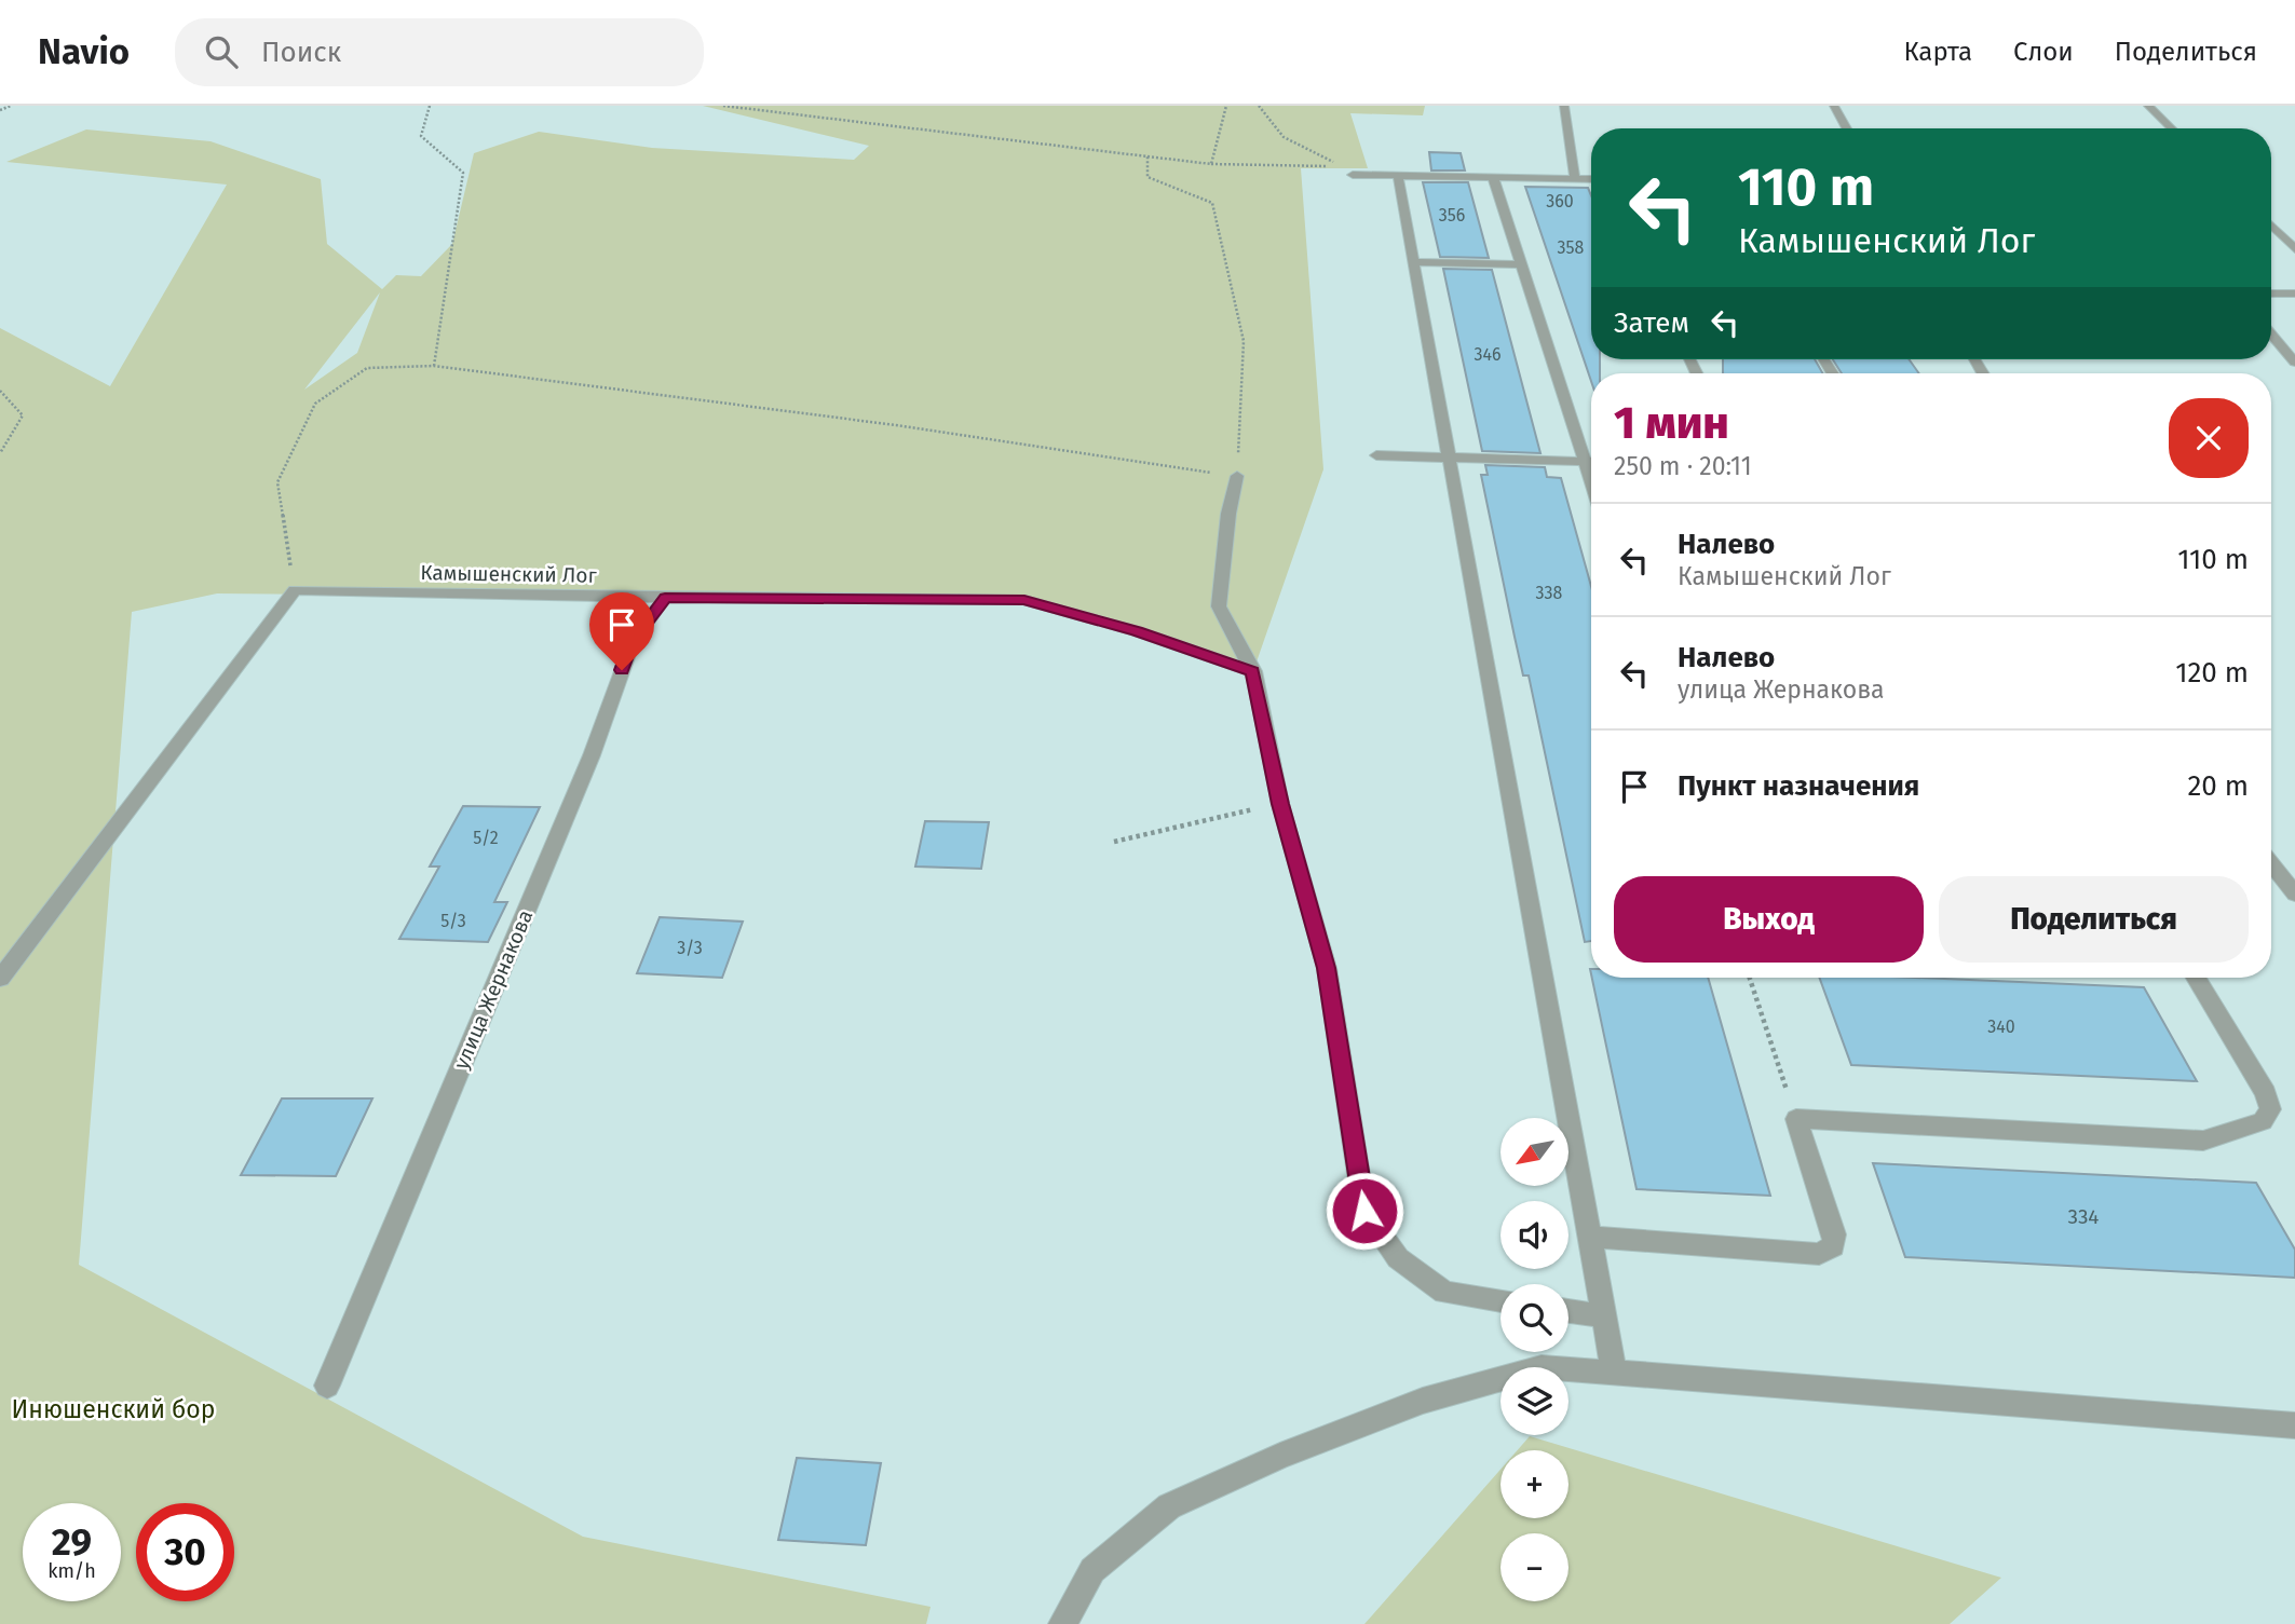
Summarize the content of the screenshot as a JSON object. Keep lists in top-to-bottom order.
{
  "streets": {
    "street": ["Камышенский Лог", "улица Жернакова"]
  },
  "crossings": [
    ["Камышенский Лог", "улица Жернакова"]
  ],
  "parks": ["Инюшенский бор"],
  "house_numbers": [
    "360",
    "356",
    "358",
    "346",
    "338",
    "5/2",
    "5/3",
    "3/3",
    "340",
    "334"
  ],
  "north": "bottom left",
  "page": {
    "header": "Navio",
    "search": "Поиск",
    "nav": ["Карта", "Слои", "Поделиться"],
    "turn": ["110 m", "Камышенский Лог"],
    "then": "Затем",
    "heading": ["1 мин", "250 m · 20:11"],
    "list": [
      {
        "name": "Налево",
        "note": "Камышенский Лог",
        "value": "110 m"
      },
      {
        "name": "Налево",
        "note": "улица Жернакова",
        "value": "120 m"
      },
      {
        "name": "Пункт назначения",
        "value": "20 m"
      }
    ],
    "buttons": ["Выход", "Поделиться"],
    "map_buttons": ["+", "−"],
    "speed": "29 km/h",
    "limit": "30"
  }
}
